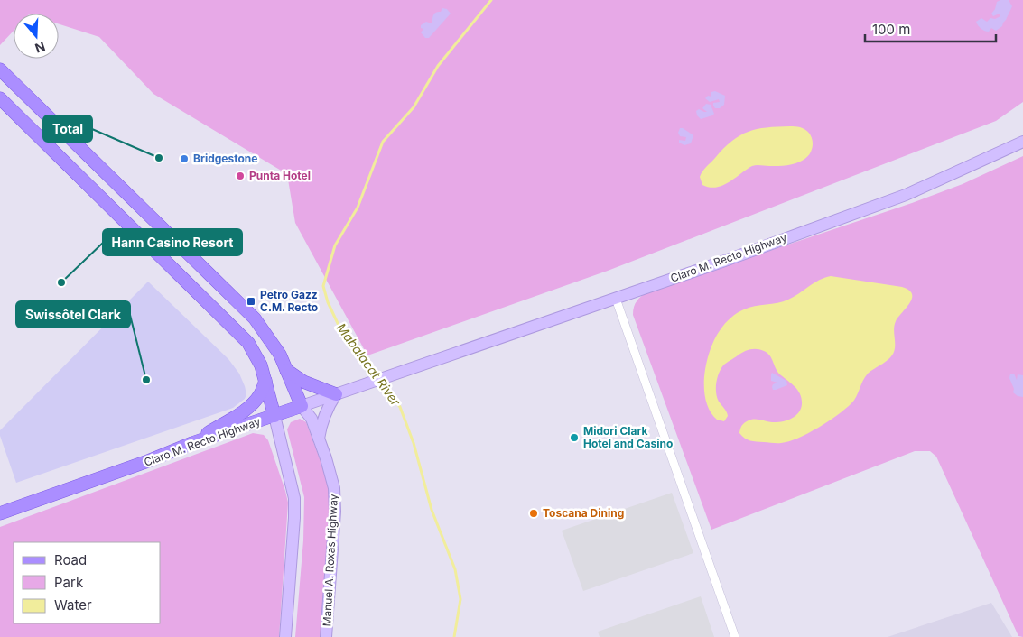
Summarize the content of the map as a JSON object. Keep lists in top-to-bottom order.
{
  "streets": {
    "main road": ["Claro M. Recto Highway", "Manuel A. Roxas Highway"]
  },
  "crossings": [
    ["Claro M. Recto Highway", "Manuel A. Roxas Highway"]
  ],
  "water": ["Mabalacat River"],
  "places": {
    "other": [
      "Total",
      "Bridgestone",
      "Punta Hotel",
      "Hann Casino Resort",
      "Swissôtel Clark",
      "Midori Clark Hotel and Casino",
      "Toscana Dining"
    ],
    "transit": ["Petro Gazz C.M. Recto"]
  },
  "legend": ["Road", "Park", "Water"],
  "scale_bar": "100 m",
  "north": "bottom"
}
